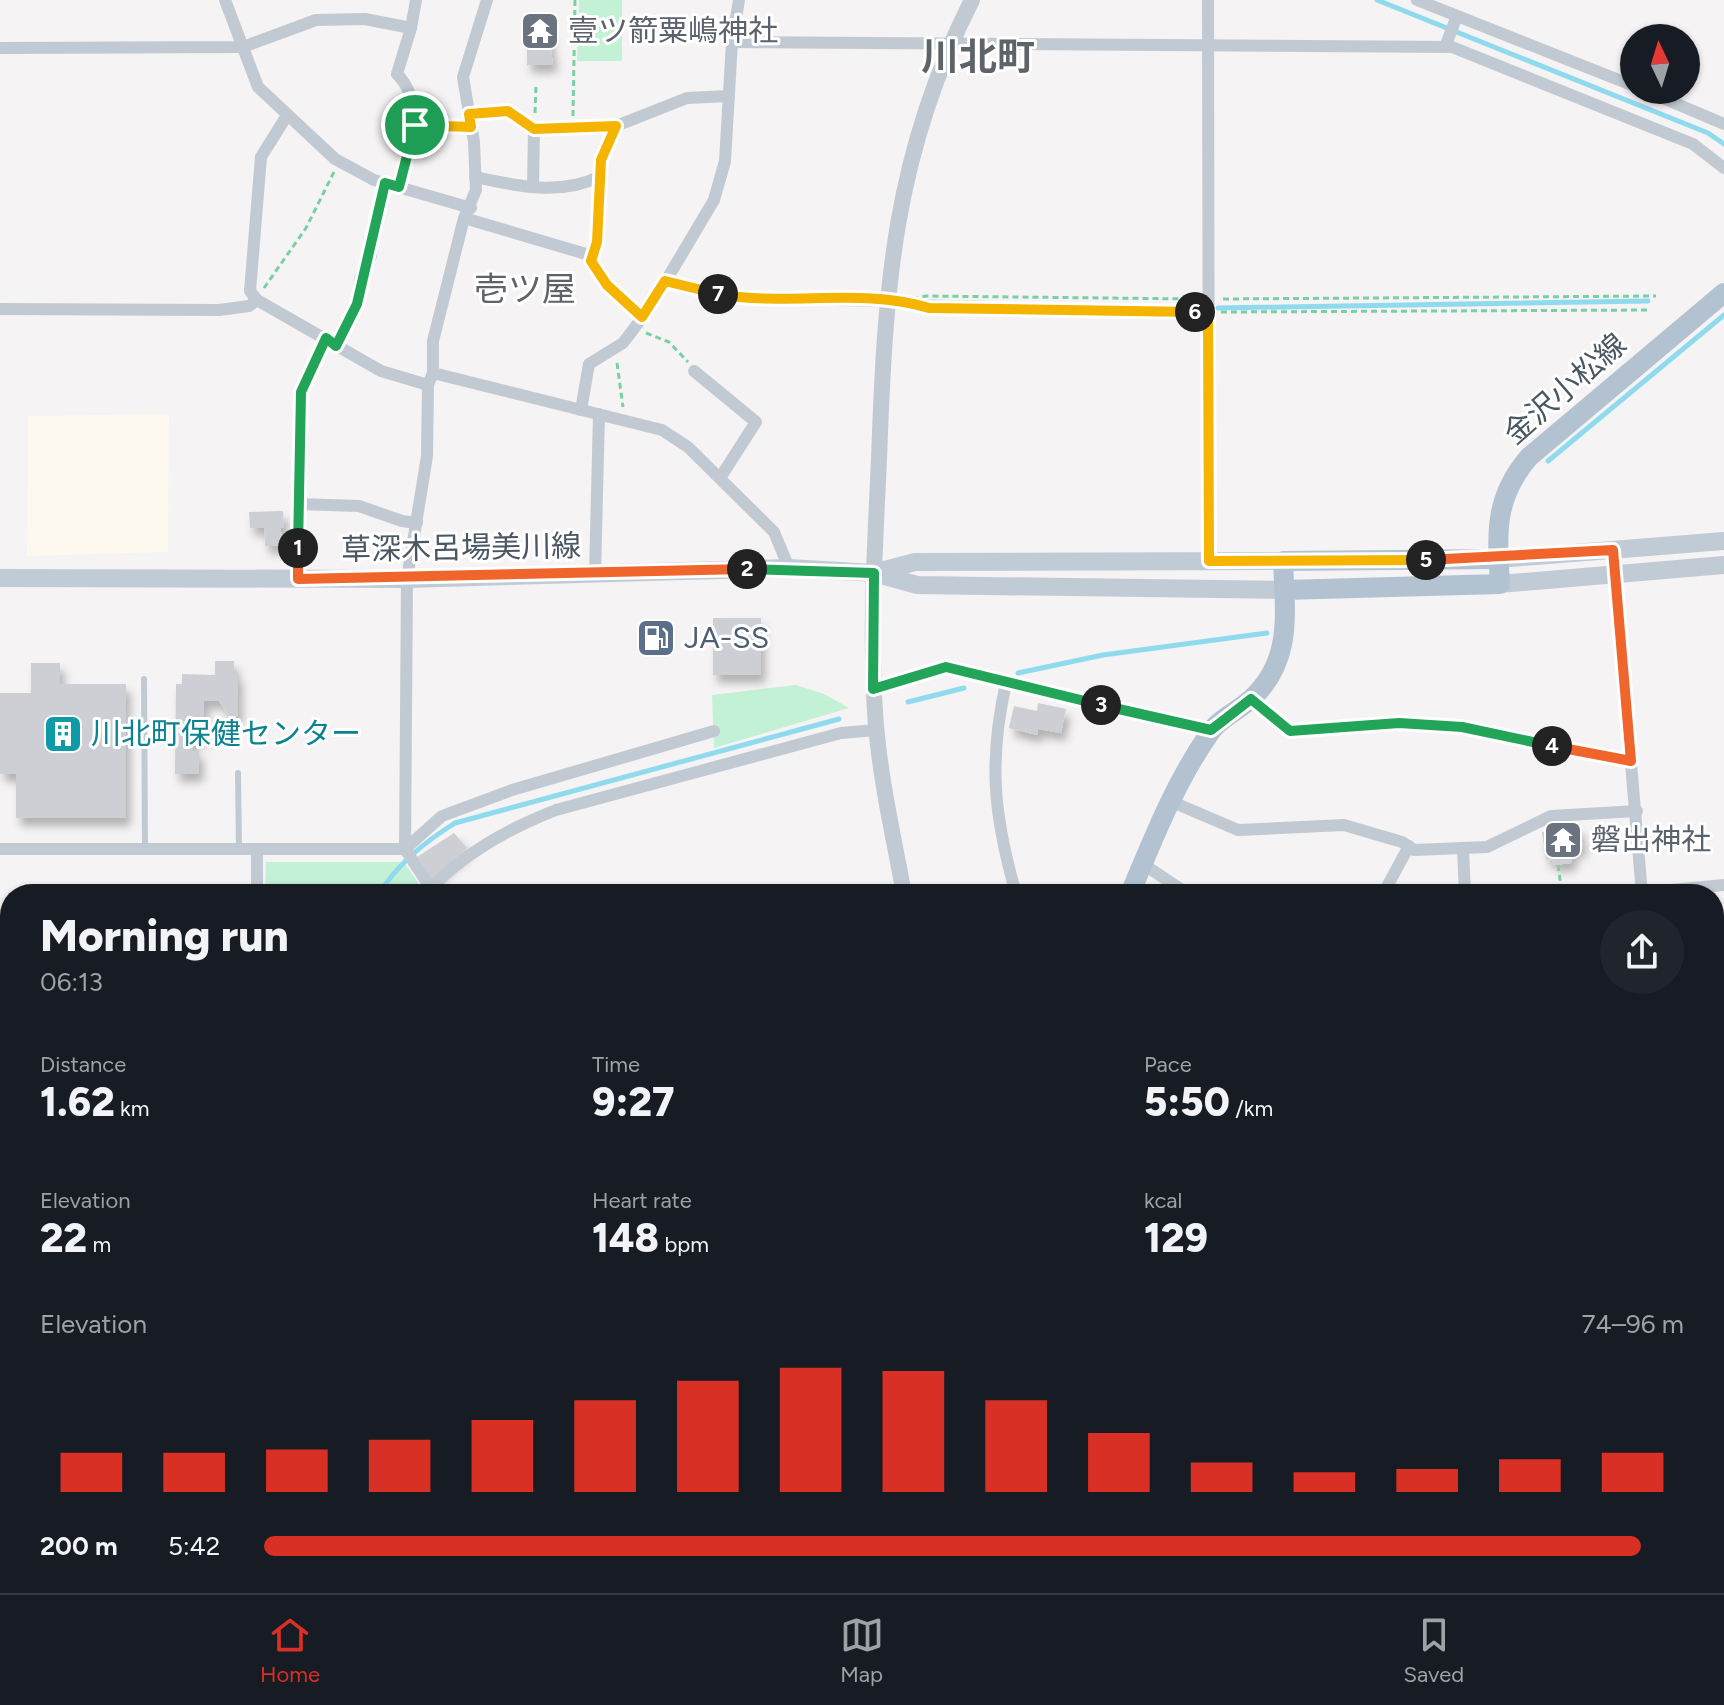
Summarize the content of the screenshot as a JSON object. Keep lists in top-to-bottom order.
{
  "streets": {
    "main road": ["金沢小松線", "草深木呂場美川線"]
  },
  "districts": ["川北町", "壱ツ屋"],
  "places": {
    "temple": ["壹ツ箭粟嶋神社", "磐出神社"],
    "fuel station": ["JA-SS"],
    "building": ["川北町保健センター"]
  },
  "north": "top",
  "page": {
    "pins": [
      "7",
      "6",
      "1",
      "5",
      "2",
      "3",
      "4"
    ],
    "heading": ["Morning run", "06:13"],
    "stats": [
      ["Distance", "1.62 km"],
      ["Time", "9:27"],
      ["Pace", "5:50 /km"],
      ["Elevation", "22 m"],
      ["Heart rate", "148 bpm"],
      ["kcal", "129"]
    ],
    "chart": ["Elevation", "74–96 m"],
    "list": [
      {
        "name": "200 m",
        "note": "5:42"
      }
    ],
    "tabs": ["Home", "Map", "Saved"]
  }
}
